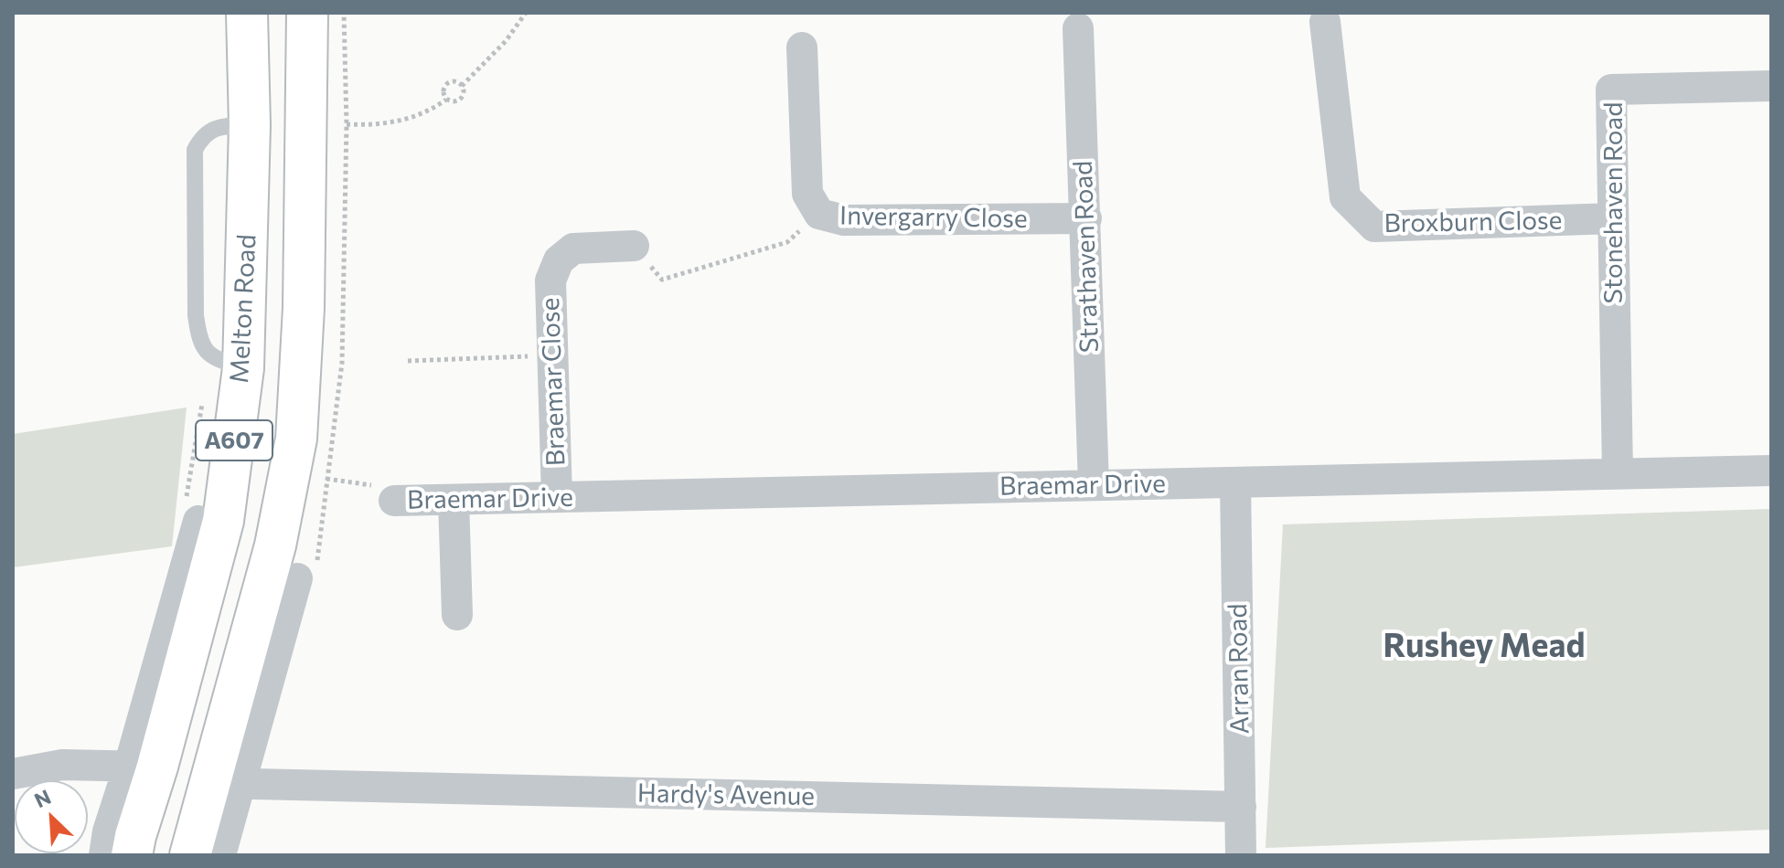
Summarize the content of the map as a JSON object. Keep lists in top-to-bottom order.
{
  "streets": {
    "main road": ["Melton Road", "A607"],
    "street": [
      "Stonehaven Road",
      "Invergarry Close",
      "Broxburn Close",
      "Strathaven Road",
      "Braemar Close",
      "Braemar Drive",
      "Arran Road",
      "Hardy's Avenue"
    ]
  },
  "crossings": [
    ["Stonehaven Road", "Broxburn Close"],
    ["Stonehaven Road", "Braemar Drive"],
    ["Invergarry Close", "Strathaven Road"],
    ["Strathaven Road", "Braemar Drive"],
    ["Braemar Close", "Braemar Drive"],
    ["A607", "Hardy's Avenue"],
    ["Braemar Drive", "Arran Road"],
    ["Arran Road", "Hardy's Avenue"]
  ],
  "districts": ["Rushey Mead"],
  "north": "top left"
}
